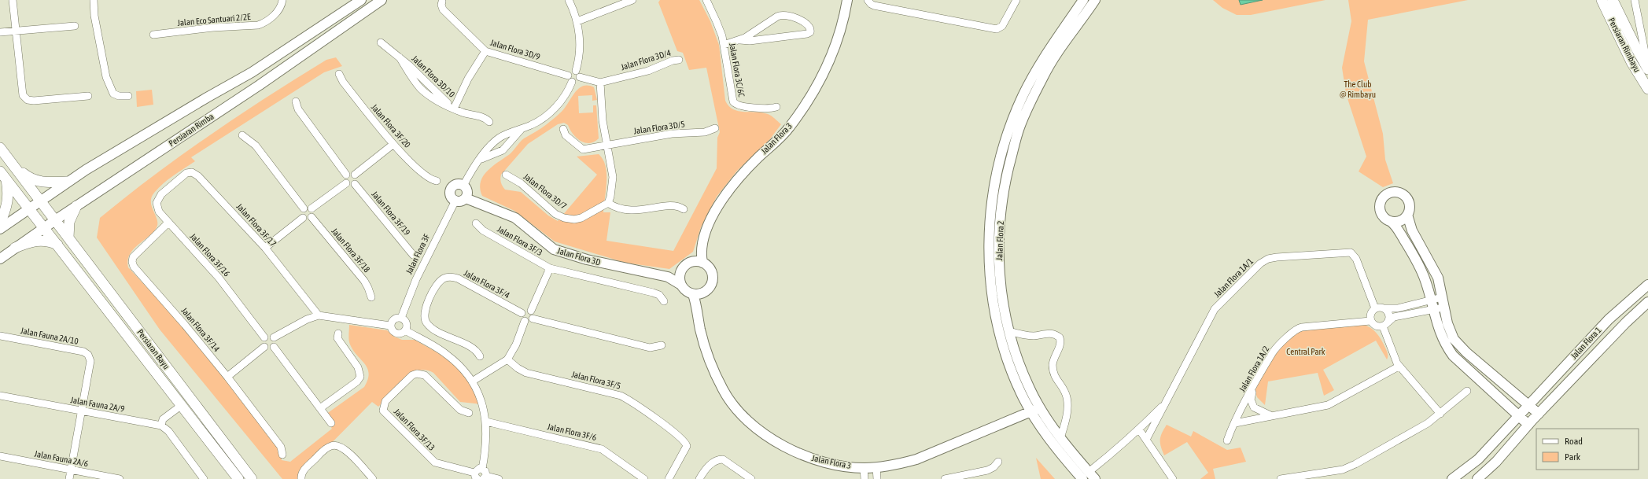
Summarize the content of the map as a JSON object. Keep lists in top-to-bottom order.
{
  "streets": {
    "main road": ["Persiaran Rimbayu", "Persiaran Bayu"],
    "street": [
      "Jalan Eco Santuari 2/2E",
      "Jalan Flora 3D/9",
      "Jalan Flora 3D/4",
      "Jalan Flora 3C/6C",
      "Jalan Flora 3D/10",
      "Jalan Flora 3F/20",
      "Jalan Flora 3D/5",
      "Persiaran Rimba",
      "Jalan Flora 3",
      "Jalan Flora 3D/7",
      "Jalan Flora 3F/19",
      "Jalan Flora 3F/17",
      "Jalan Flora 3F/3",
      "Jalan Flora 2",
      "Jalan Flora 3F/18",
      "Jalan Flora 3F",
      "Jalan Flora 3F/16",
      "Jalan Flora 3D",
      "Jalan Flora 1A/1",
      "Jalan Flora 3F/4",
      "Jalan Flora 3F/14",
      "Jalan Fauna 2A/10",
      "Jalan Flora 1",
      "Jalan Flora 1A/2",
      "Jalan Flora 3F/5",
      "Jalan Fauna 2A/9",
      "Jalan Flora 3F/13",
      "Jalan Flora 3F/6",
      "Jalan Fauna 2A/6"
    ]
  },
  "crossings": [
    ["Persiaran Rimba", "Persiaran Bayu"],
    ["Jalan Flora 3", "Jalan Flora 2"],
    ["Jalan Flora 3", "Jalan Flora 3D"],
    ["Jalan Flora 3F/17", "Jalan Flora 3F/16"],
    ["Jalan Flora 3F", "Jalan Flora 3D"],
    ["Jalan Flora 3F/16", "Jalan Flora 3F/14"],
    ["Jalan Flora 1A/1", "Jalan Flora 1A/2"],
    ["Jalan Fauna 2A/10", "Jalan Fauna 2A/9"]
  ],
  "parks": ["The Club @ Rimbayu", "Central Park"],
  "legend": ["Road", "Park"]
}
